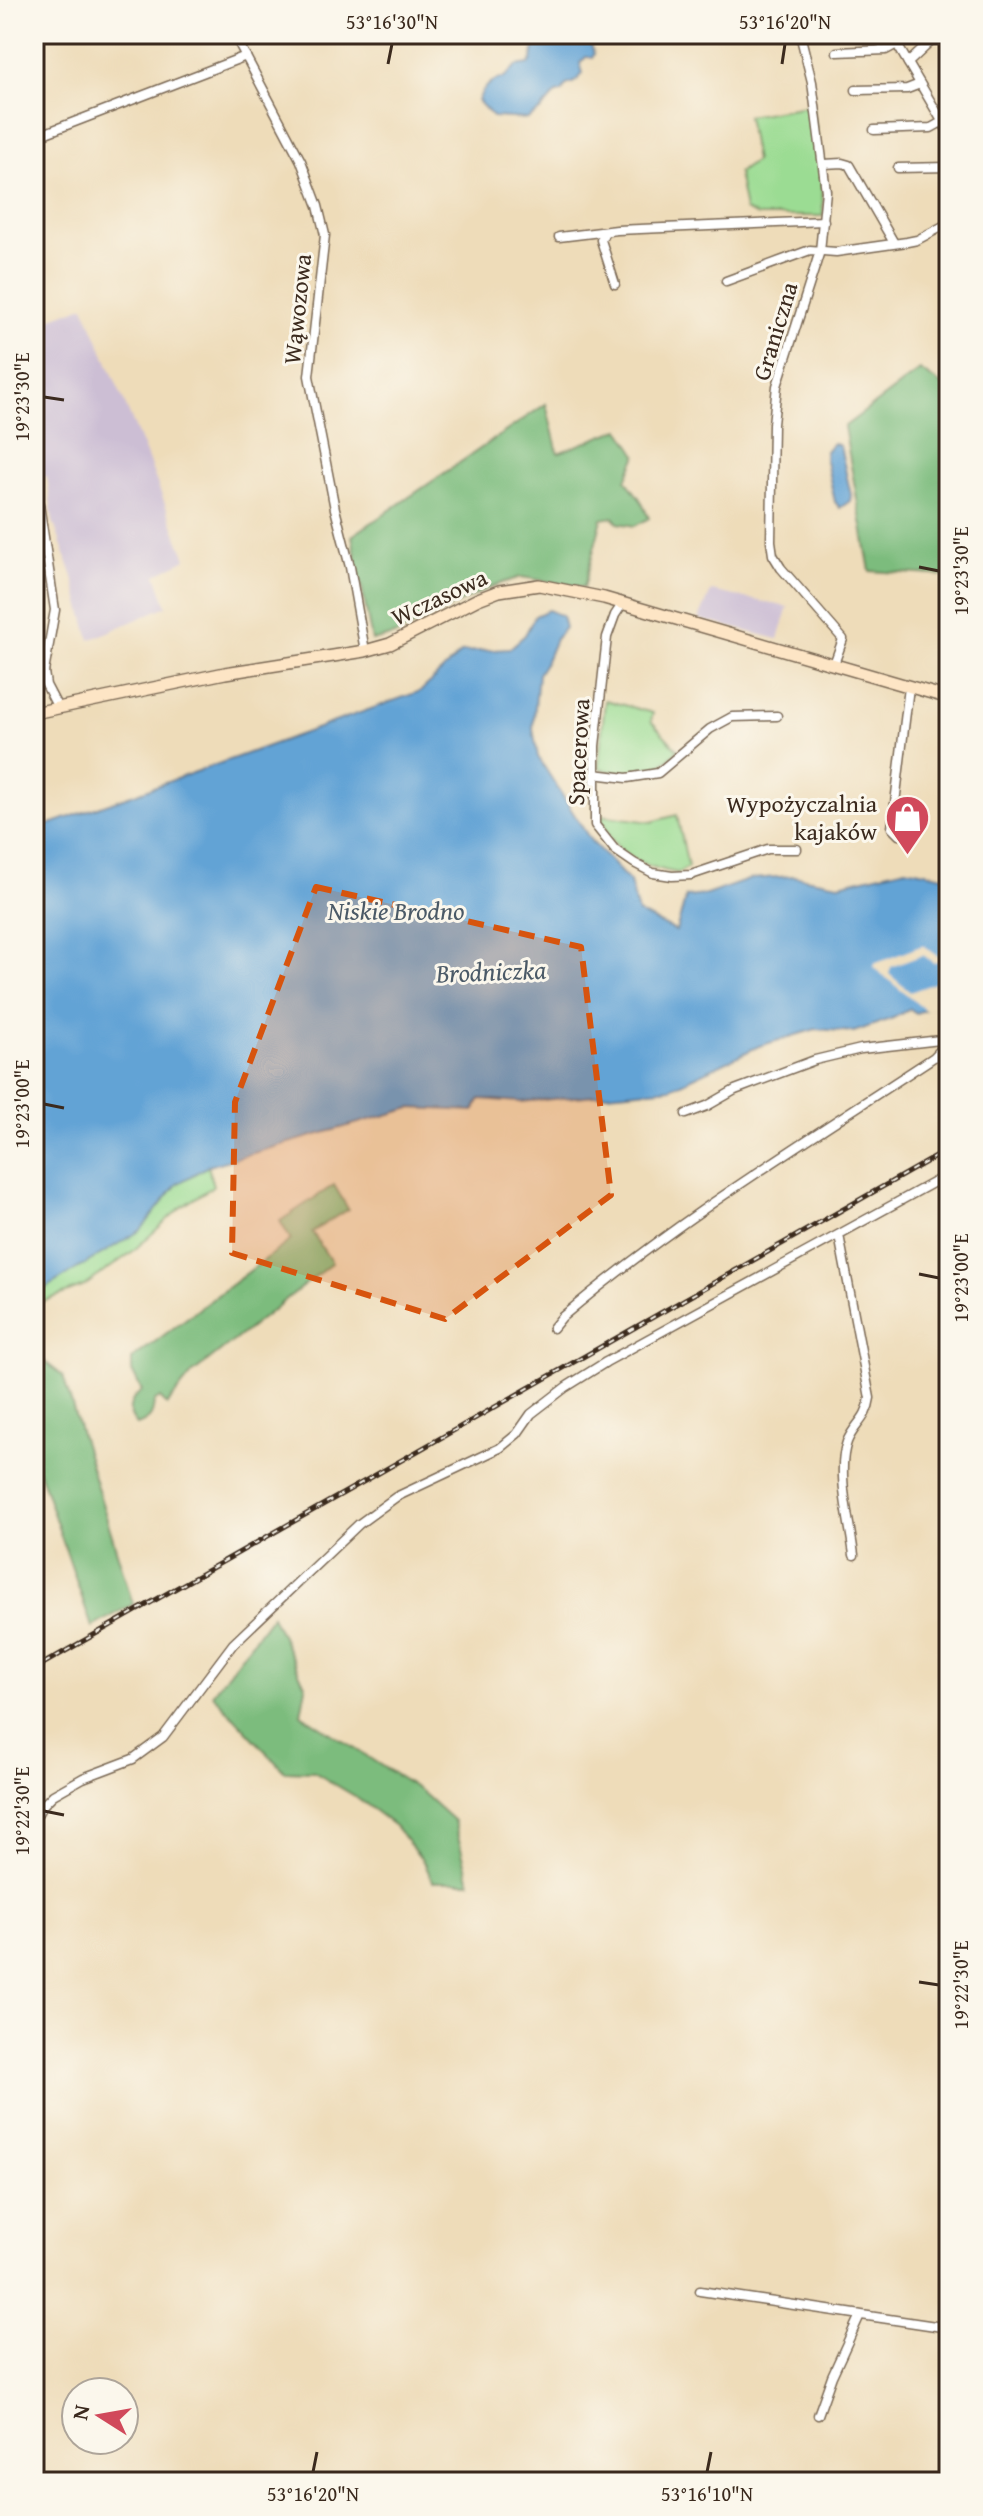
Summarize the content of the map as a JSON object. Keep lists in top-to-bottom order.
{
  "streets": {
    "street": [
      "Wąwozowa",
      "Graniczna",
      "Wczasowa",
      "Spacerowa"
    ]
  },
  "crossings": [
    ["Wąwozowa", "Wczasowa"],
    ["Graniczna", "Wczasowa"],
    ["Wczasowa", "Spacerowa"]
  ],
  "water": ["Niskie Brodno", "Brodniczka"],
  "places": {
    "shop": ["Wypożyczalnia kajaków"]
  },
  "north": "left",
  "coordinates": [
    "53°16'30\"N",
    "53°16'20\"N",
    "19°23'30\"E",
    "19°23'00\"E",
    "19°22'30\"E",
    "53°16'10\"N"
  ]
}
